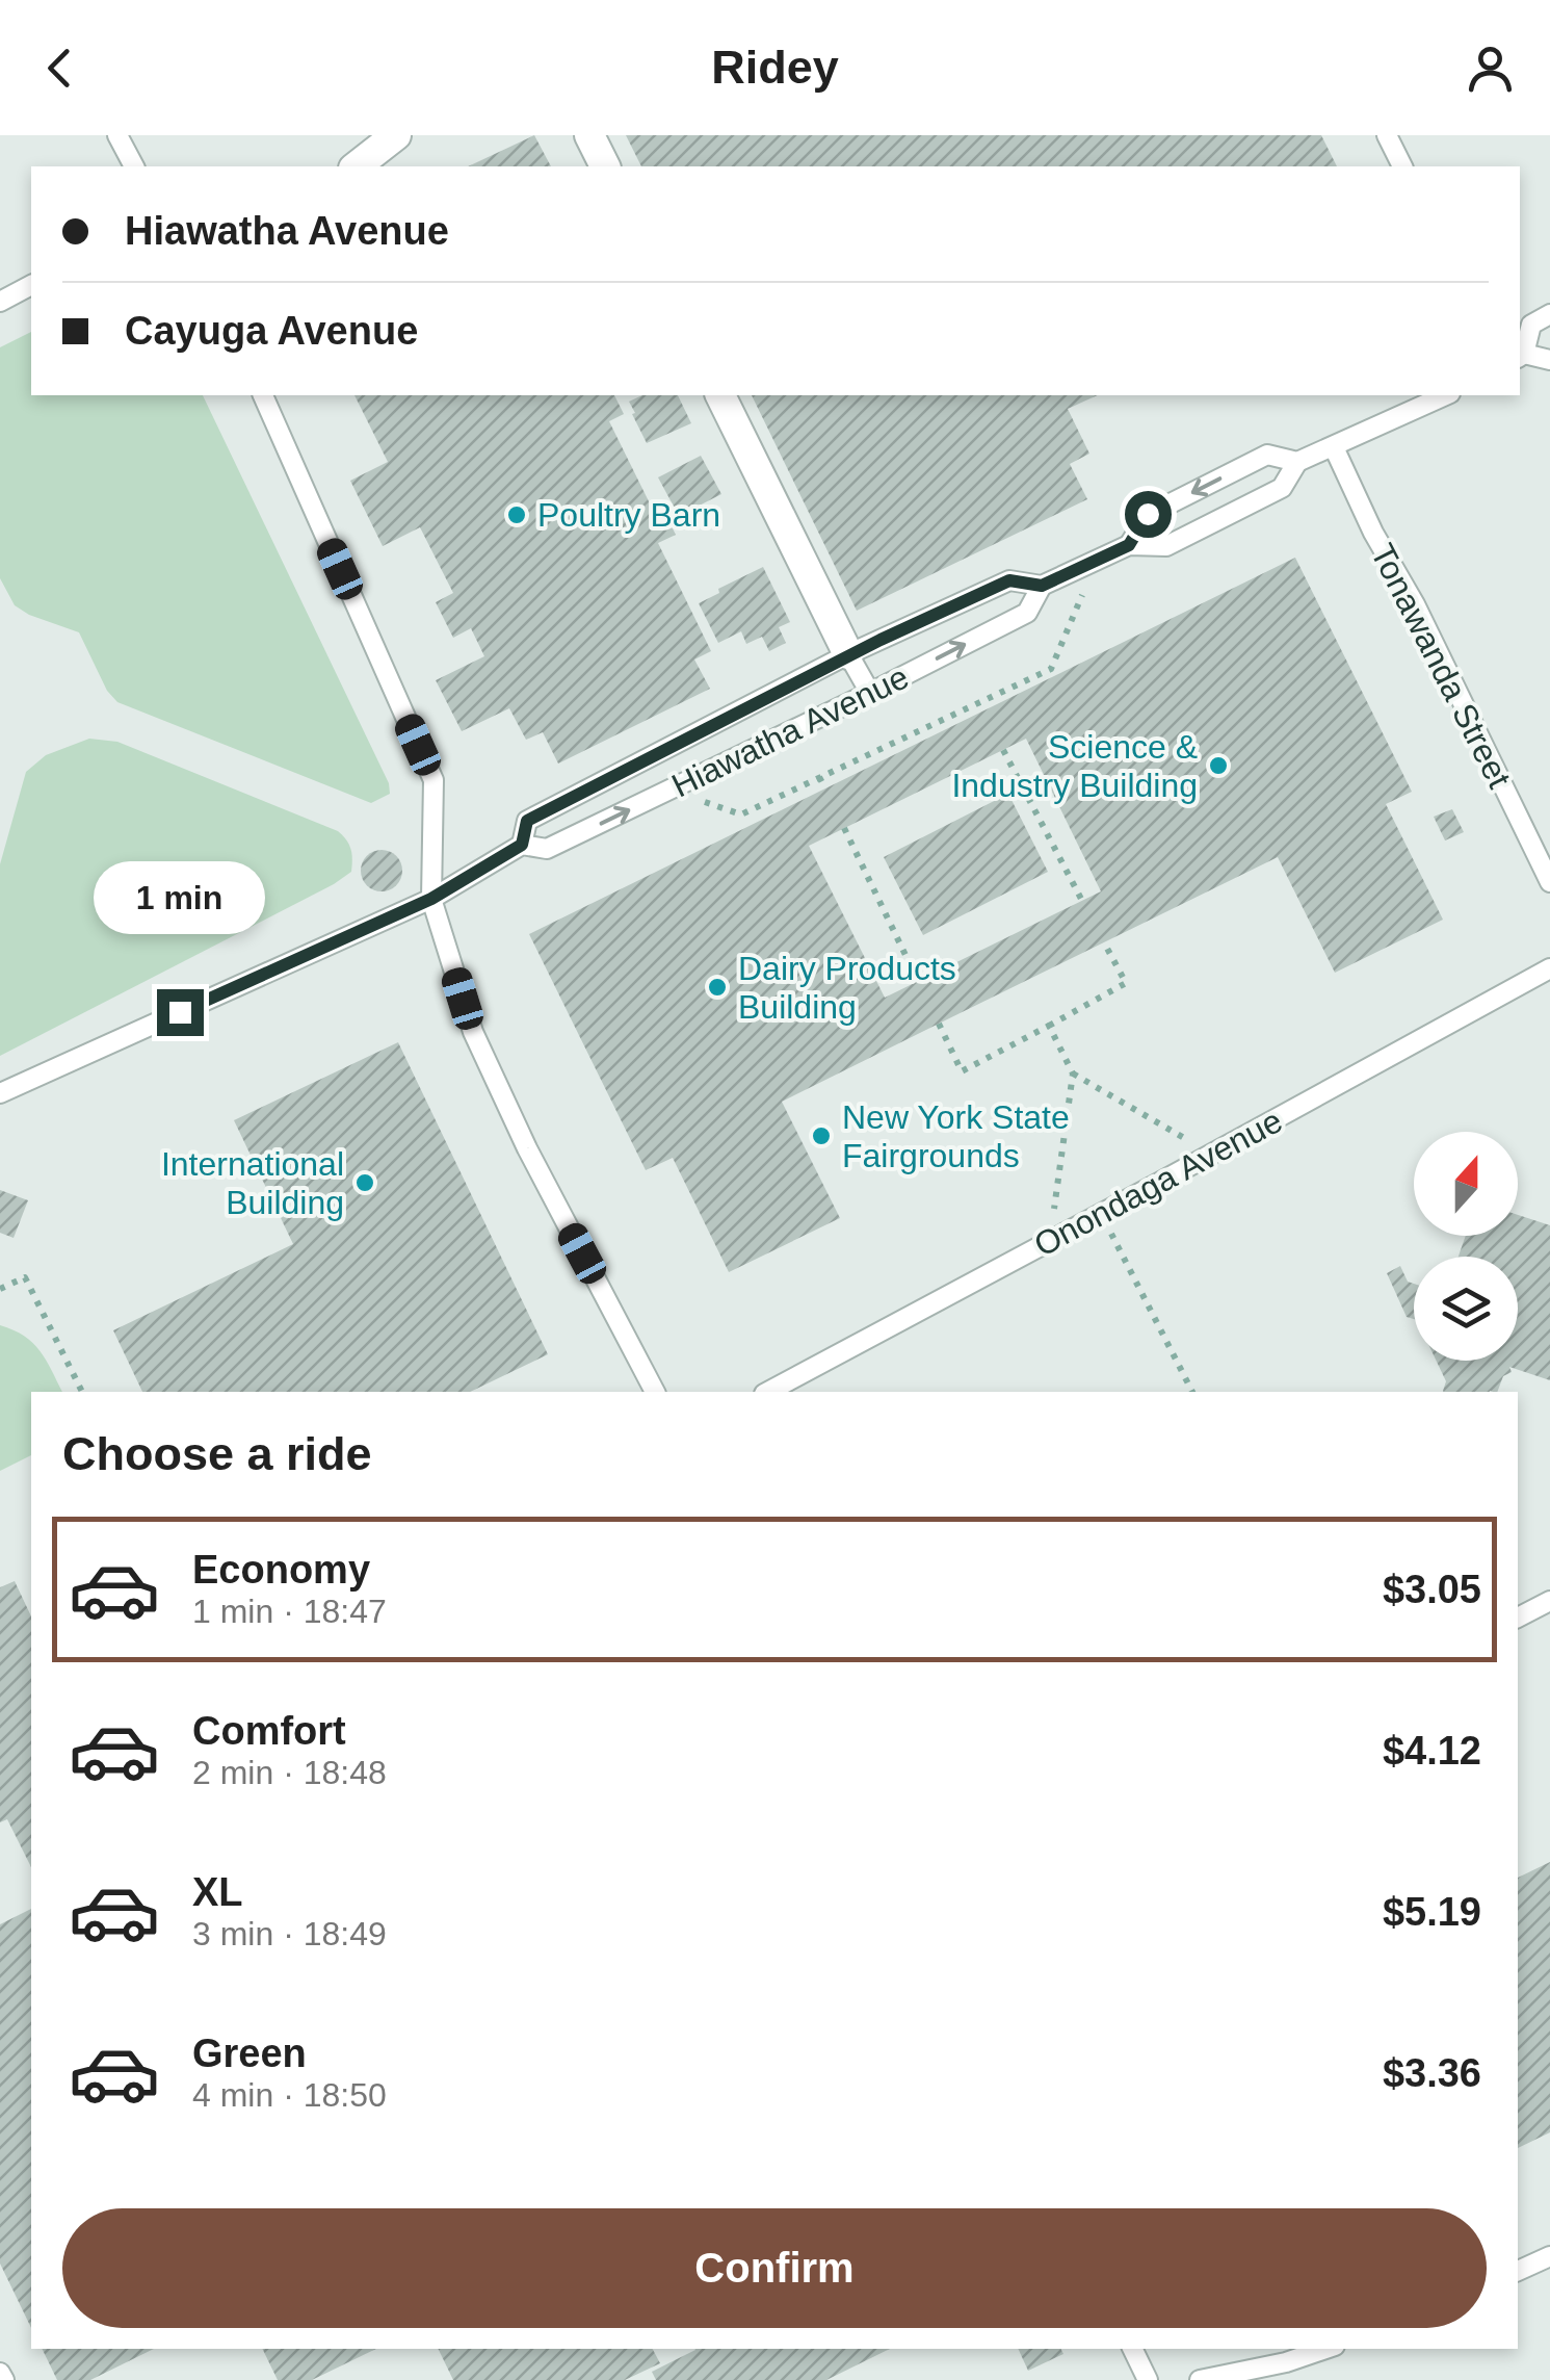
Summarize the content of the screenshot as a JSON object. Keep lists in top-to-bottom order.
{
  "streets": {
    "lane": ["Tonawanda Street", "Hiawatha Avenue", "Onondaga Avenue"]
  },
  "crossings": [
    ["Tonawanda Street", "Hiawatha Avenue"]
  ],
  "places": [
    "Poultry Barn",
    "Science & Industry Building",
    "Dairy Products Building",
    "New York State Fairgrounds",
    "International Building"
  ],
  "north": "top",
  "page": {
    "header": "Ridey",
    "banner": ["Hiawatha Avenue", "Cayuga Avenue"],
    "bubble": "1 min",
    "heading": "Choose a ride",
    "list": [
      {
        "name": "Economy",
        "note": "1 min · 18:47",
        "value": "$3.05"
      },
      {
        "name": "Comfort",
        "note": "2 min · 18:48",
        "value": "$4.12"
      },
      {
        "name": "XL",
        "note": "3 min · 18:49",
        "value": "$5.19"
      },
      {
        "name": "Green",
        "note": "4 min · 18:50",
        "value": "$3.36"
      }
    ],
    "buttons": "Confirm"
  }
}
